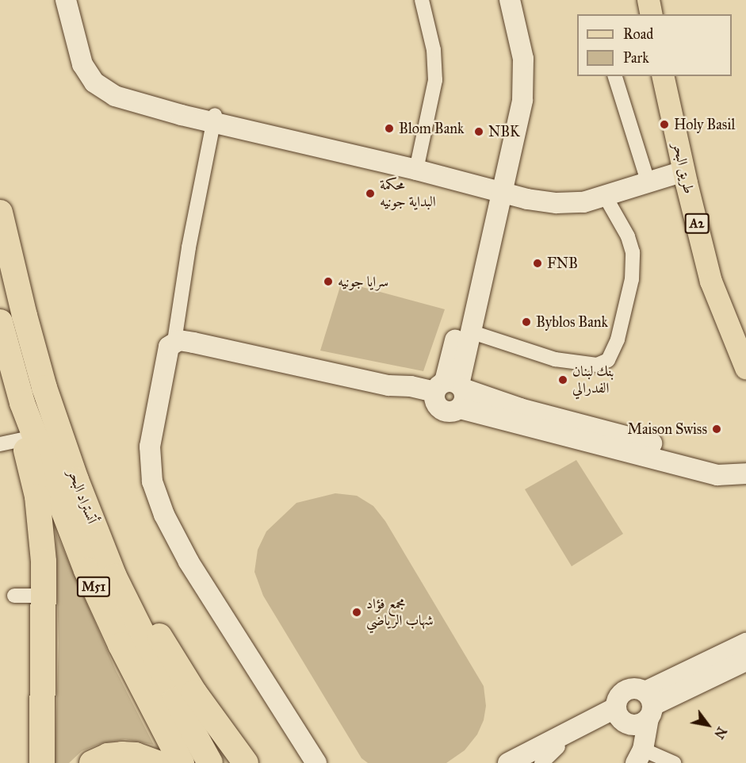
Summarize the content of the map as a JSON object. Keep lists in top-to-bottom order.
{
  "streets": {
    "highway": ["أتستراد البحر", "M51"],
    "main road": ["طريق البحر", "A2"]
  },
  "places": [
    "Holy Basil",
    "Blom Bank",
    "NBK",
    "محكمة البداية جونيه",
    "FNB",
    "سرايا جونيه",
    "Byblos Bank",
    "بنك لبنان الفدرالي",
    "Maison Swiss",
    "مجمع فؤاد شهاب الرياضي"
  ],
  "legend": ["Road", "Park"],
  "north": "bottom right"
}
